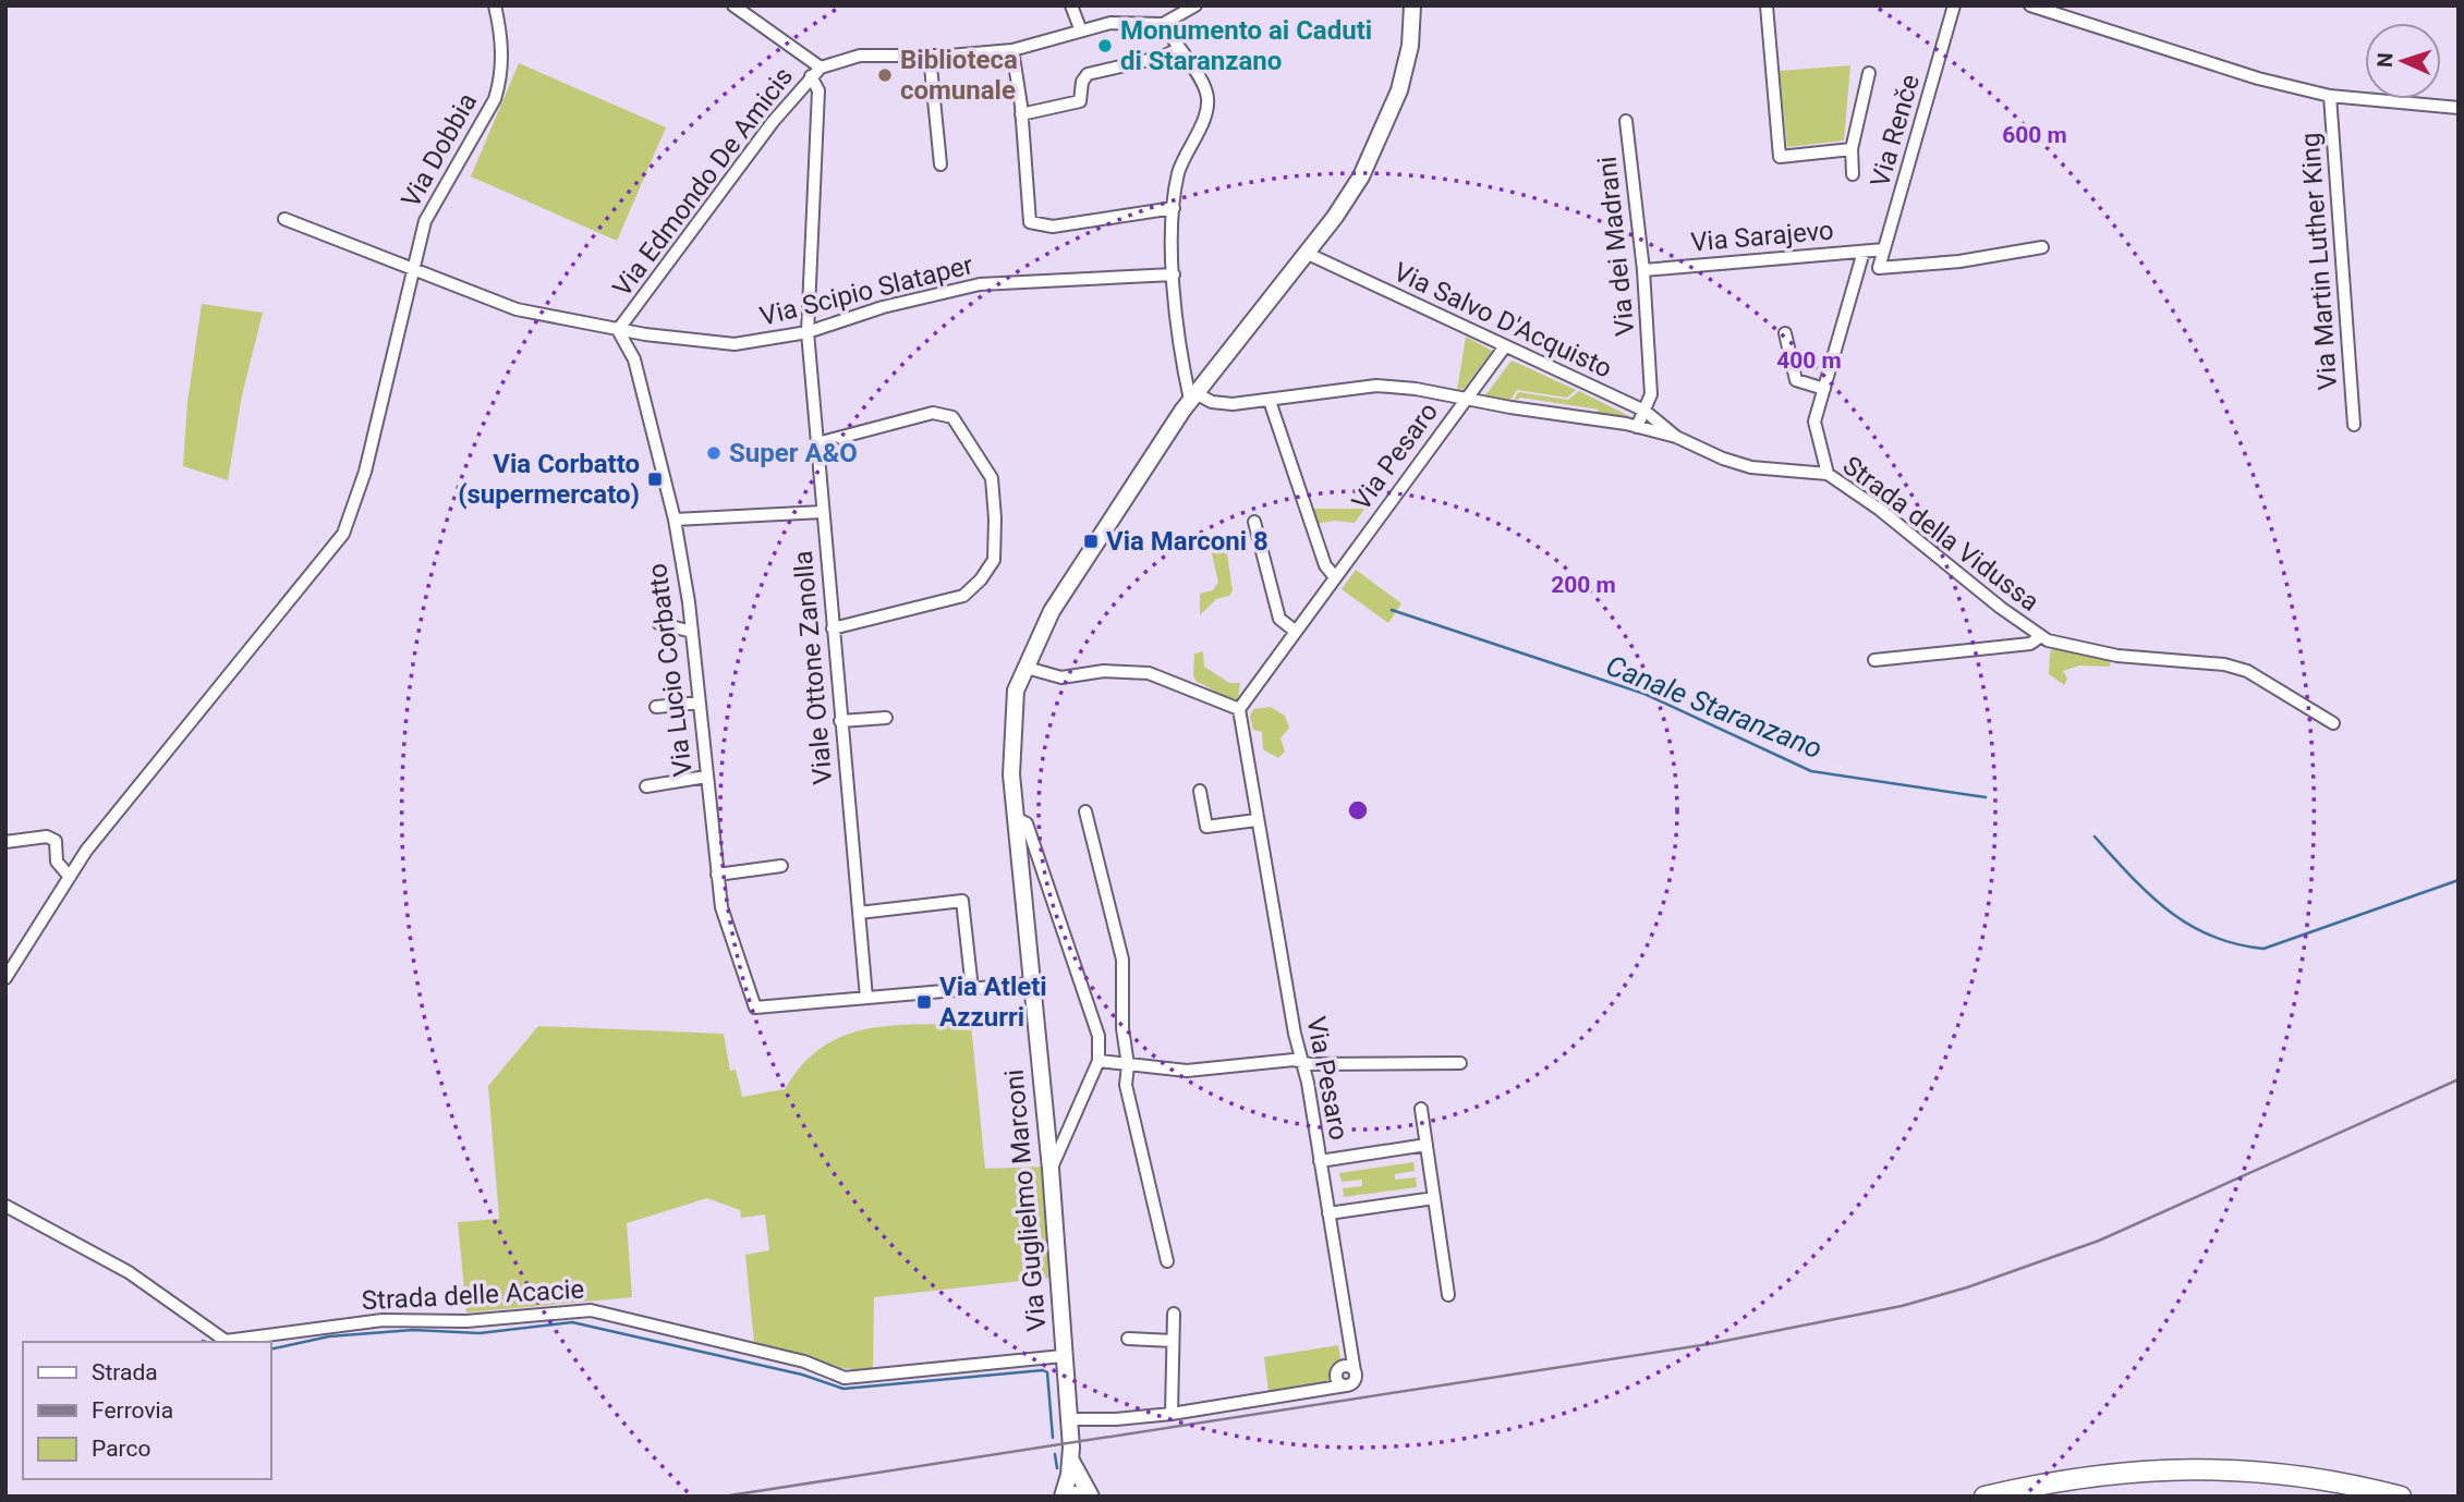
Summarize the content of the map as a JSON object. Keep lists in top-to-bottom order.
{
  "streets": {
    "street": [
      "Via Renče",
      "Via Dobbia",
      "Via Edmondo De Amicis",
      "Via Sarajevo",
      "Via dei Madrani",
      "Via Martin Luther King",
      "Via Scipio Slataper",
      "Via Salvo D'Acquisto",
      "Via Pesaro",
      "Strada della Vidussa",
      "Viale Ottone Zanolla",
      "Via Lucio Corbatto",
      "Via Guglielmo Marconi",
      "Strada delle Acacie"
    ]
  },
  "crossings": [
    ["Via Renče", "Via Sarajevo"],
    ["Via Dobbia", "Via Edmondo De Amicis"],
    ["Via Edmondo De Amicis", "Via Scipio Slataper"],
    ["Via Edmondo De Amicis", "Viale Ottone Zanolla"],
    ["Via Edmondo De Amicis", "Via Lucio Corbatto"],
    ["Via Sarajevo", "Via dei Madrani"],
    ["Via dei Madrani", "Via Salvo D'Acquisto"],
    ["Via Scipio Slataper", "Viale Ottone Zanolla"],
    ["Via Scipio Slataper", "Via Lucio Corbatto"],
    ["Via Salvo D'Acquisto", "Via Pesaro"],
    ["Via Salvo D'Acquisto", "Strada della Vidussa"],
    ["Via Salvo D'Acquisto", "Via Guglielmo Marconi"],
    ["Via Pesaro", "Strada della Vidussa"],
    ["Strada della Vidussa", "Via Guglielmo Marconi"],
    ["Viale Ottone Zanolla", "Via Lucio Corbatto"],
    ["Via Guglielmo Marconi", "Strada delle Acacie"]
  ],
  "water": ["Canale Staranzano"],
  "places": {
    "other": ["Monumento ai Caduti di Staranzano", "Biblioteca comunale", "Super A&O"],
    "transit": ["Via Corbatto (supermercato)", "Via Marconi 8", "Via Atleti Azzurri"]
  },
  "legend": ["Strada", "Ferrovia", "Parco"],
  "north": "left",
  "rings": ["600 m", "400 m", "200 m"]
}
